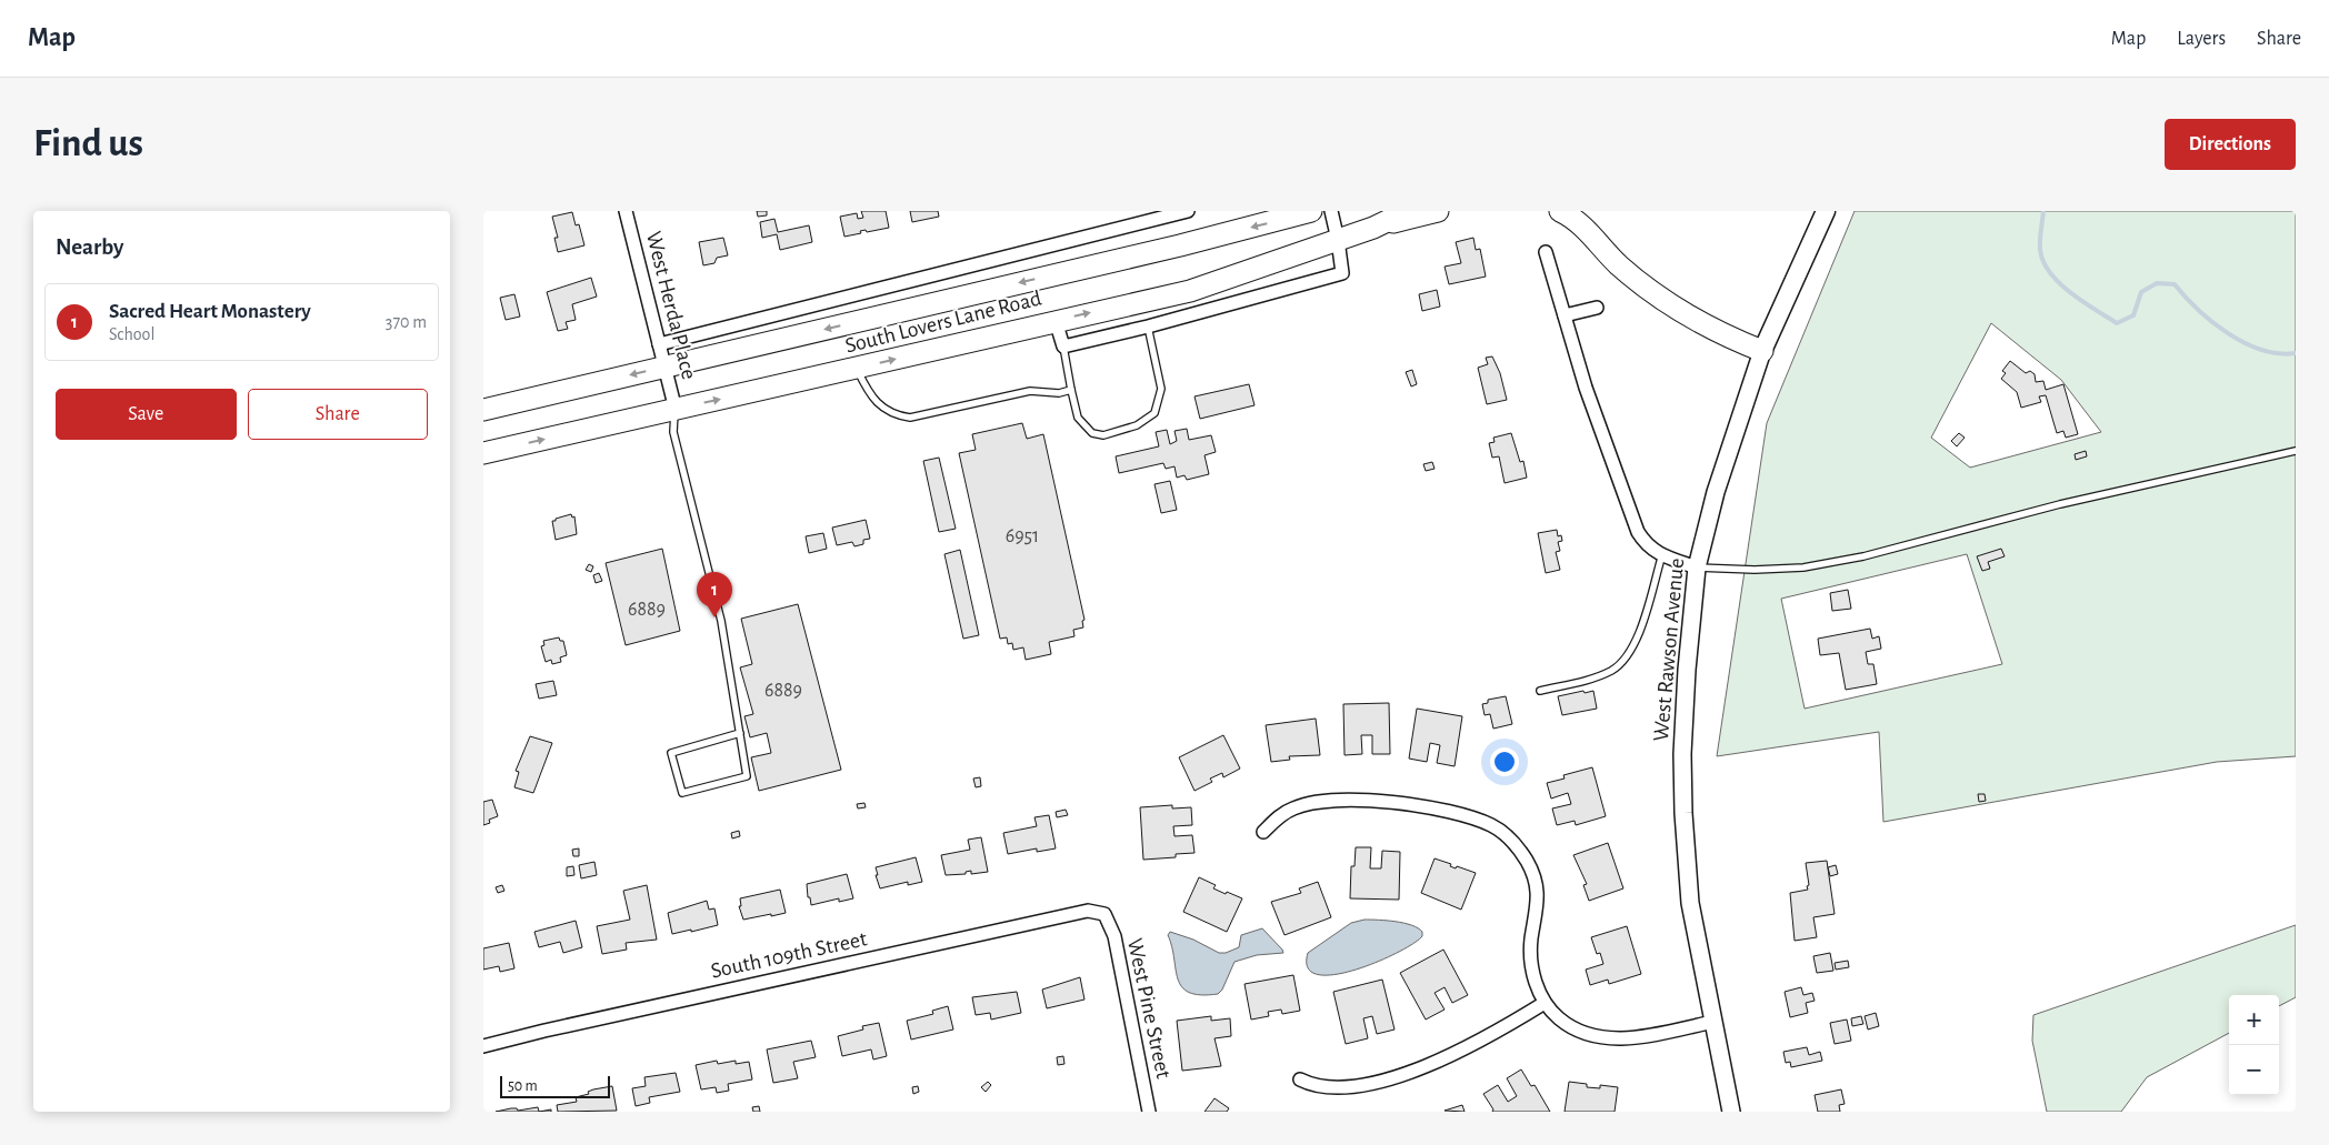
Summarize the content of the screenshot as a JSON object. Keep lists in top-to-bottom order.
{
  "streets": {
    "main road": ["South Lovers Lane Road", "West Rawson Avenue"],
    "street": ["West Herda Place", "South 109th Street", "West Pine Street"]
  },
  "crossings": [
    ["West Herda Place", "South Lovers Lane Road"],
    ["South 109th Street", "West Pine Street"]
  ],
  "house_numbers": ["6951", "6889", "6889"],
  "scale_bar": "50 m",
  "page": {
    "header": "Map",
    "nav": ["Map", "Layers", "Share"],
    "buttons": [
      "Directions",
      ["Save", "Share"]
    ],
    "title": "Find us",
    "heading": "Nearby",
    "list": [
      {
        "mark": "1",
        "name": "Sacred Heart Monastery",
        "note": "School",
        "value": "370 m"
      }
    ],
    "pins": "1",
    "map_buttons": ["+", "−"],
    "scale": "50 m"
  }
}
